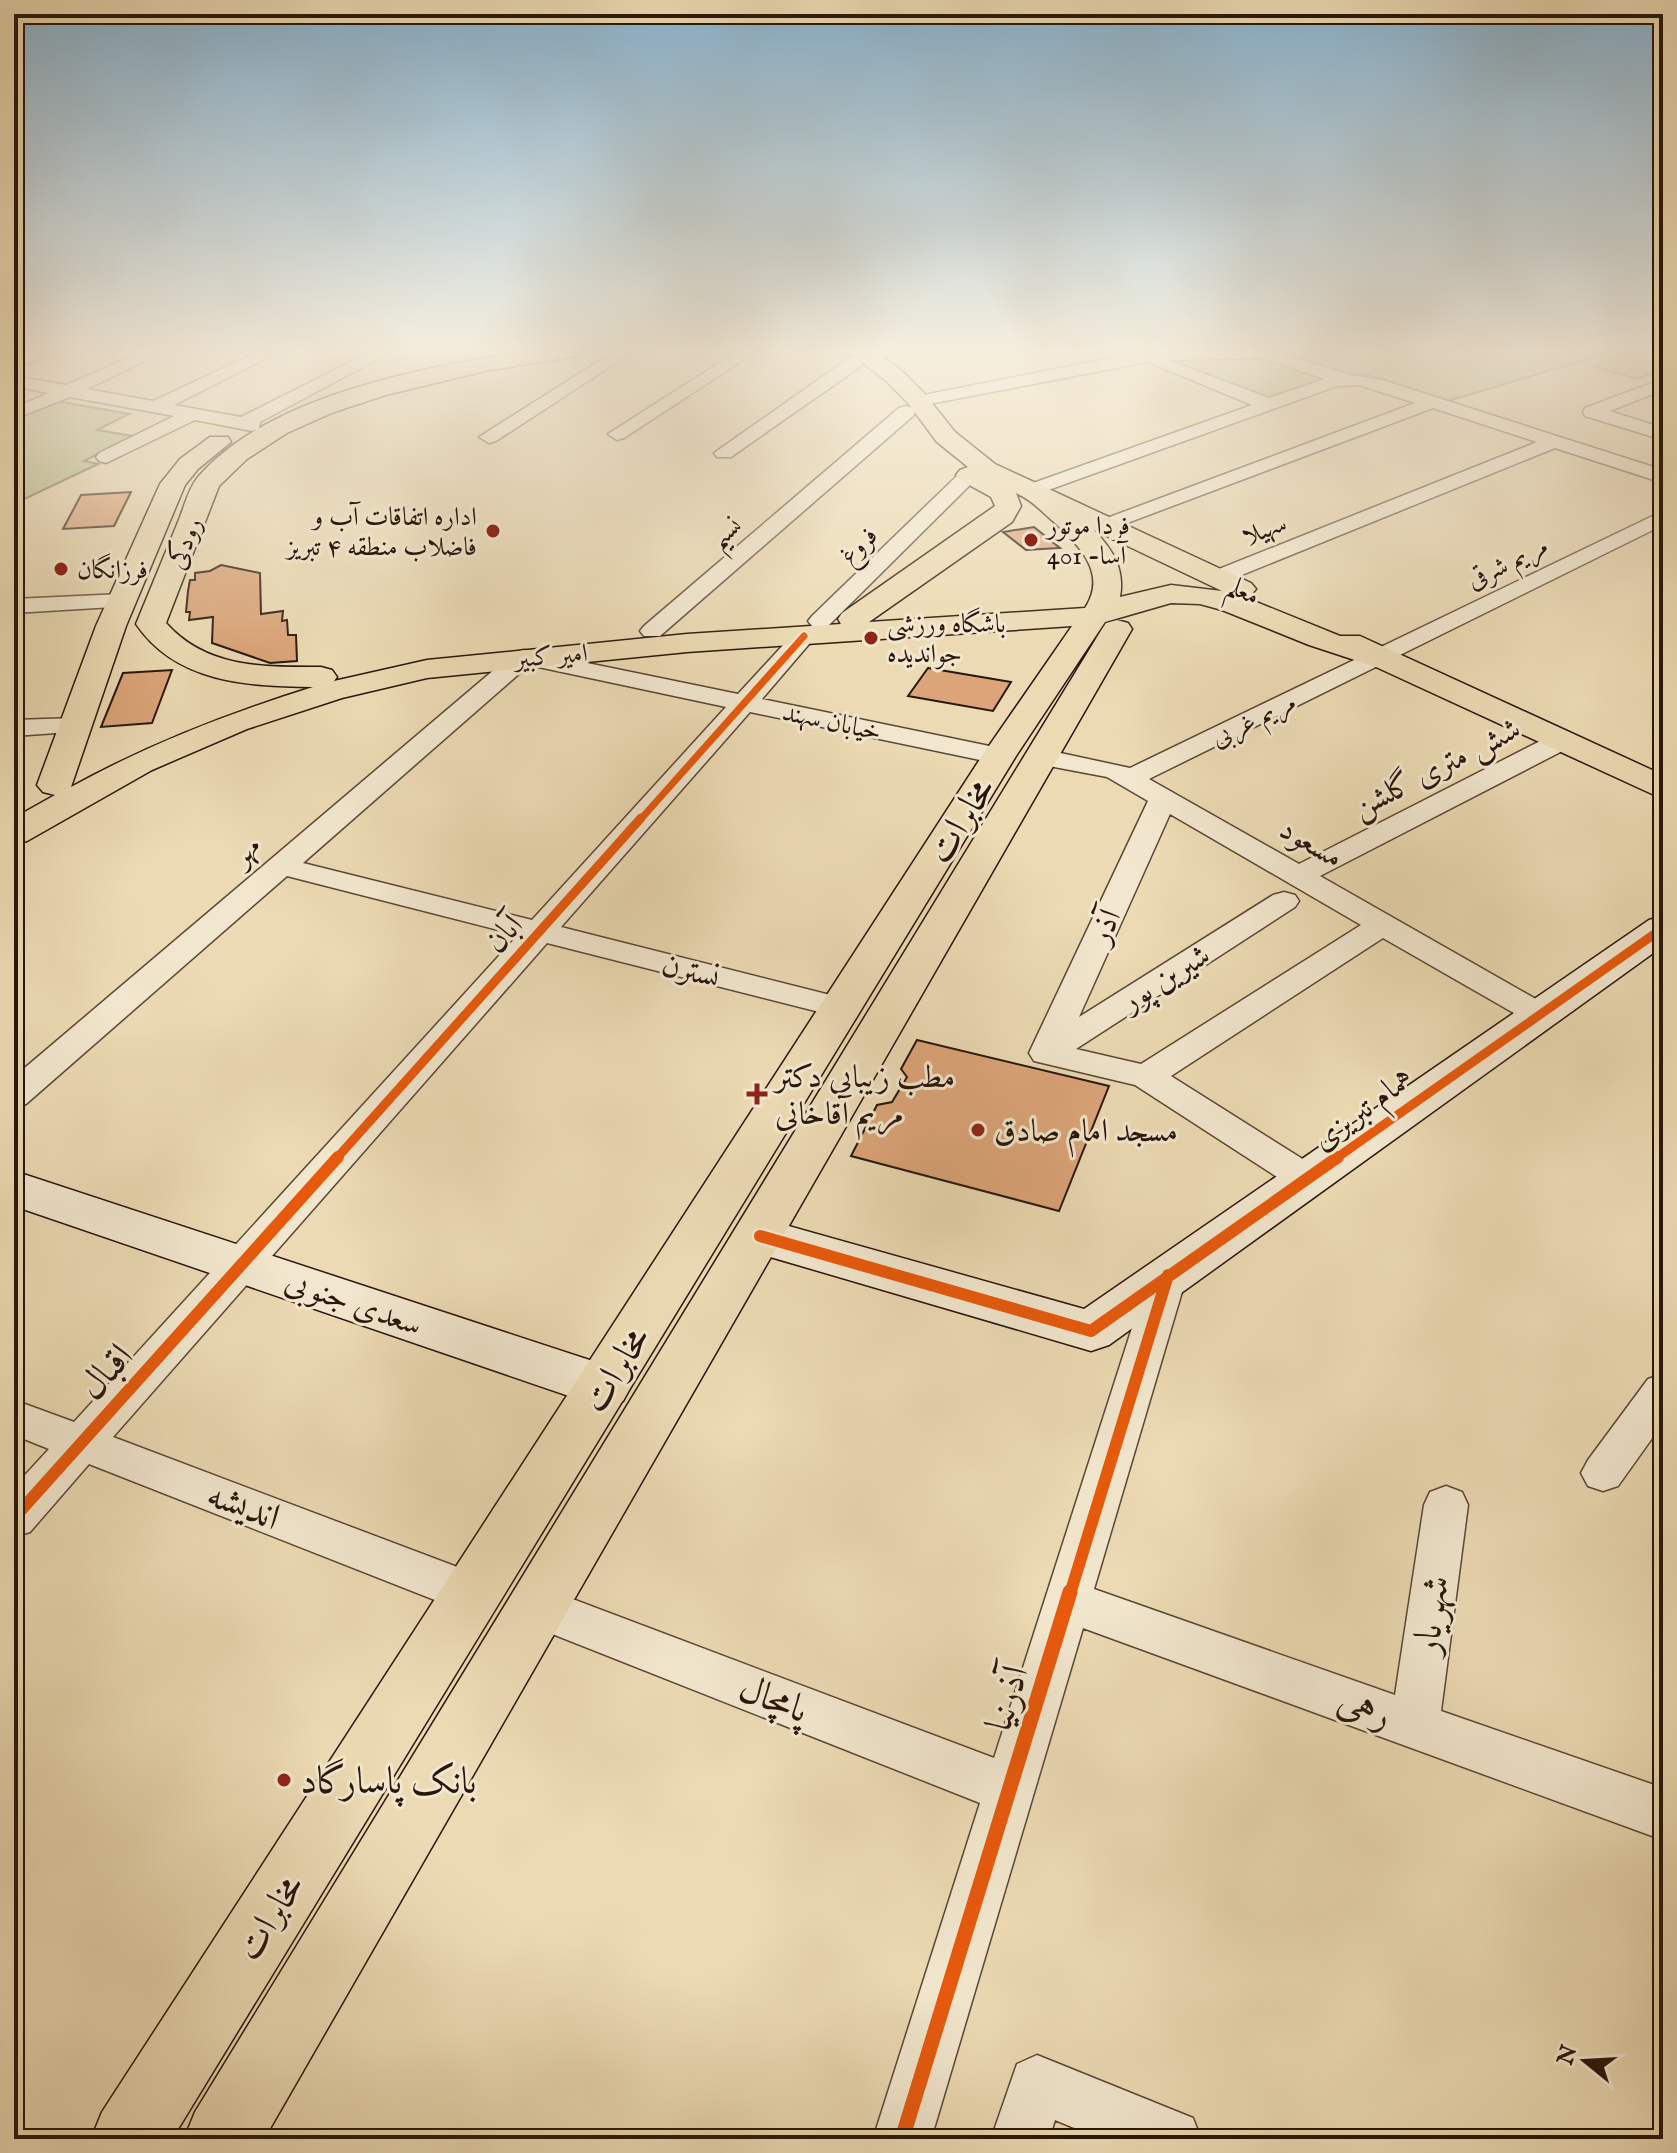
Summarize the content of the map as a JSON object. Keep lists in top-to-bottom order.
{
  "streets": {
    "main road": [
      "رودکى",
      "معلم",
      "امیر کبیر",
      "مخابرات"
    ],
    "street": [
      "سهیلا",
      "نسیم",
      "فروغ",
      "مریم شرقی",
      "مریم غربی",
      "خیابان سهند",
      "شش متری گلشن",
      "مسعود",
      "مهر",
      "آذر",
      "آبان",
      "نسترن",
      "شیرین پور",
      "همام تبریزی",
      "سعدى جنوبی",
      "اقبال",
      "اندیشه",
      "شهریار",
      "پامچال",
      "آذرنیا",
      "رهی"
    ]
  },
  "crossings": [
    ["سهیلا", "معلم"],
    ["نسیم", "امیر کبیر"],
    ["رودکى", "امیر کبیر"],
    ["فروغ", "معلم"],
    ["فروغ", "امیر کبیر"],
    ["فروغ", "آبان"],
    ["مریم شرقی", "معلم"],
    ["مریم شرقی", "امیر کبیر"],
    ["مریم شرقی", "مریم غربی"],
    ["معلم", "امیر کبیر"],
    ["معلم", "مریم غربی"],
    ["معلم", "شش متری گلشن"],
    ["معلم", "مخابرات"],
    ["امیر کبیر", "مریم غربی"],
    ["امیر کبیر", "خیابان سهند"],
    ["امیر کبیر", "مخابرات"],
    ["امیر کبیر", "مهر"],
    ["امیر کبیر", "آبان"],
    ["مریم غربی", "مسعود"],
    ["خیابان سهند", "مخابرات"],
    ["خیابان سهند", "مسعود"],
    ["خیابان سهند", "مهر"],
    ["خیابان سهند", "آبان"],
    ["شش متری گلشن", "مسعود"],
    ["شش متری گلشن", "شیرین پور"],
    ["مخابرات", "مسعود"],
    ["مخابرات", "نسترن"],
    ["مخابرات", "همام تبریزی"],
    ["مخابرات", "سعدى جنوبی"],
    ["مخابرات", "اندیشه"],
    ["مخابرات", "پامچال"],
    ["مسعود", "آذر"],
    ["مسعود", "شیرین پور"],
    ["مسعود", "همام تبریزی"],
    ["مهر", "نسترن"],
    ["آذر", "شیرین پور"],
    ["آبان", "نسترن"],
    ["آبان", "سعدى جنوبی"],
    ["آبان", "اقبال"],
    ["همام تبریزی", "آذرنیا"],
    ["سعدى جنوبی", "اقبال"],
    ["اقبال", "اندیشه"],
    ["شهریار", "رهی"],
    ["پامچال", "آذرنیا"],
    ["آذرنیا", "رهی"]
  ],
  "places": {
    "other": [
      "اداره اتفاقات آب و فاضلاب منطقه ۴ تبریز",
      "فردا موتور 401 -آسا",
      "فرزانگان",
      "باشگاه ورزشی جواندیده",
      "مسجد امام صادق",
      "بانک پاسارگاد"
    ],
    "health": ["مطب زیبایی دکتر مریم آقاخانی"]
  },
  "north": "left"
}
